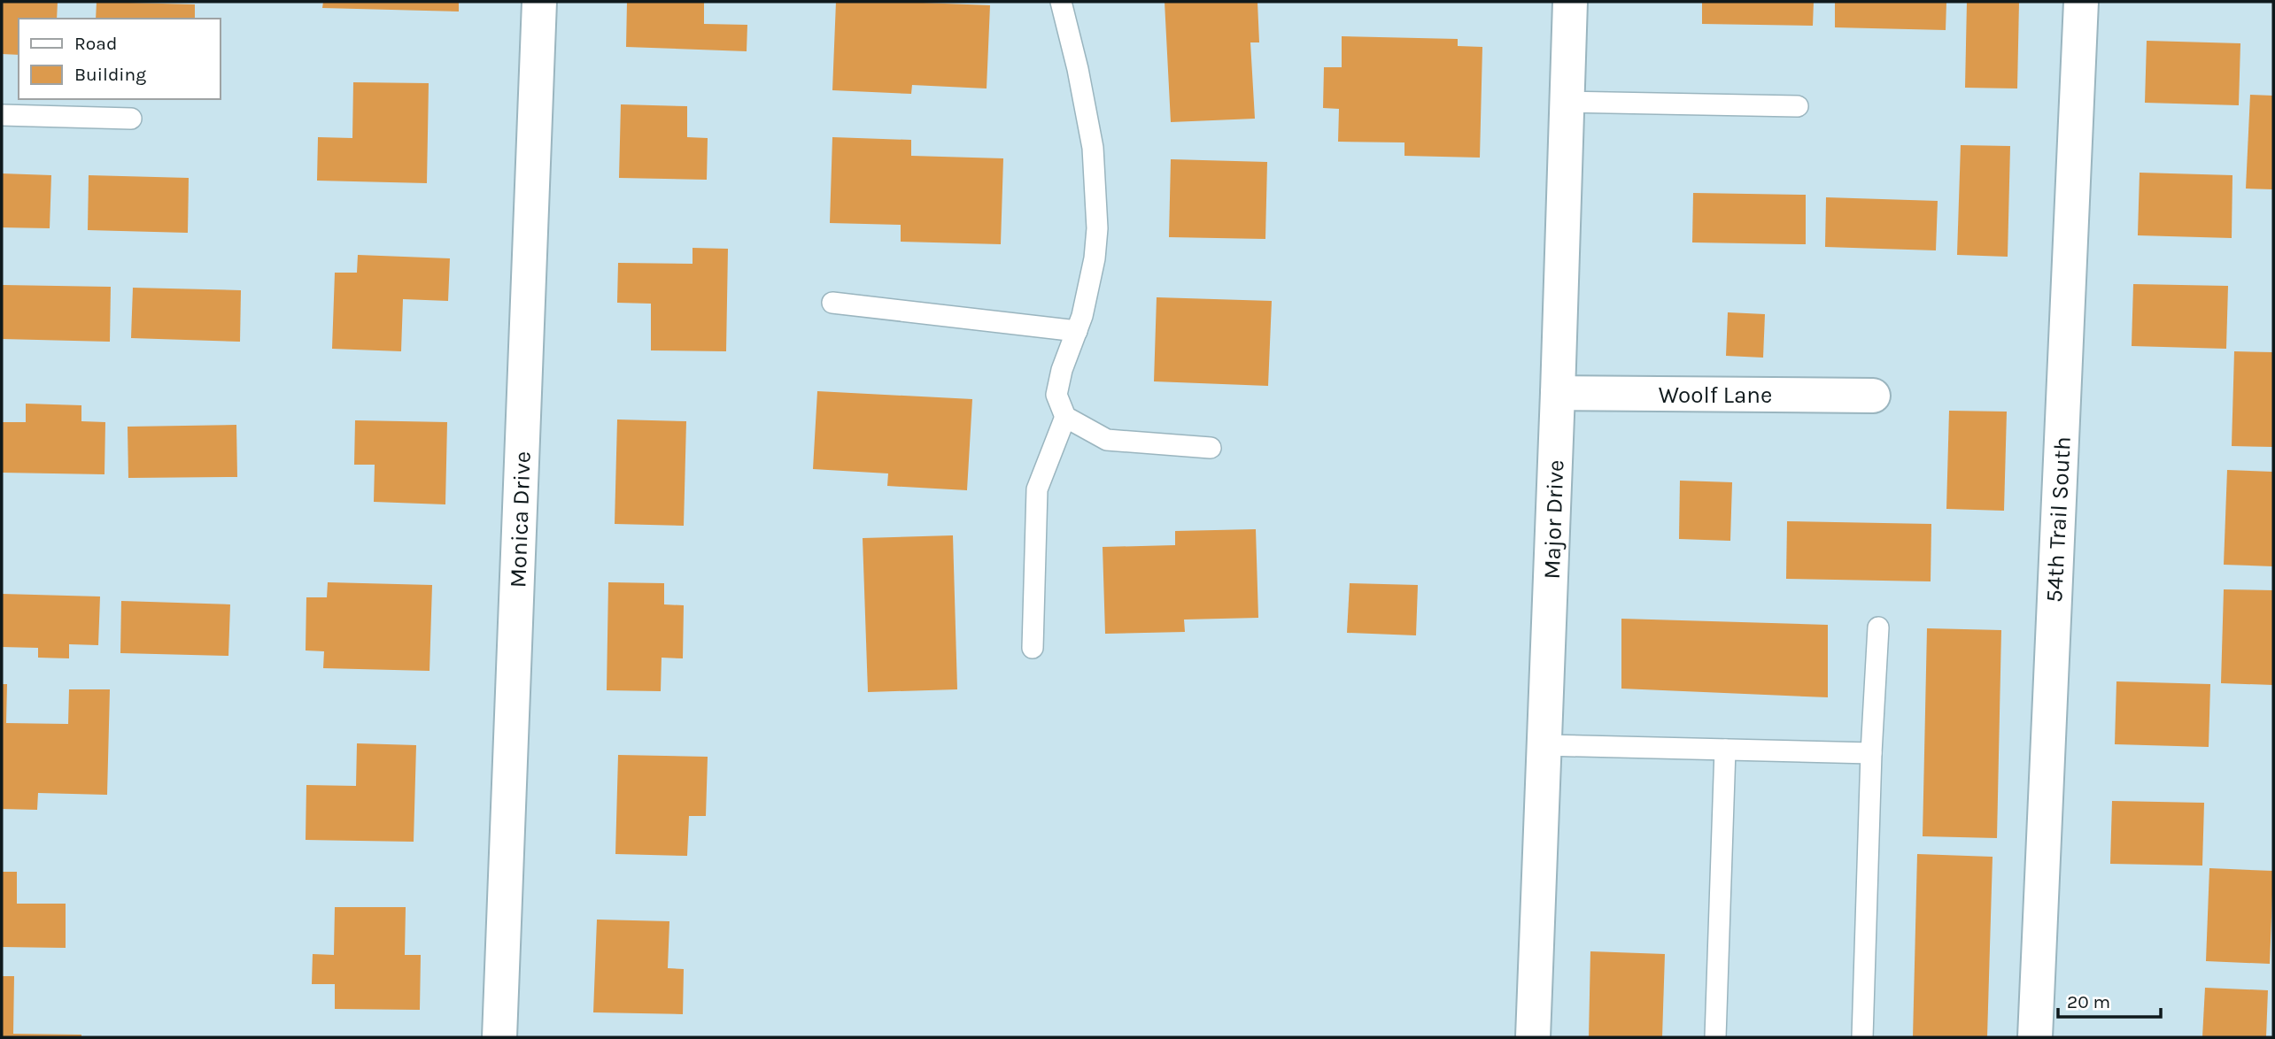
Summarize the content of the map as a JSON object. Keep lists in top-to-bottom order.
{
  "streets": {
    "street": [
      "Woolf Lane",
      "Monica Drive",
      "Major Drive",
      "54th Trail South"
    ]
  },
  "crossings": [
    ["Woolf Lane", "Major Drive"]
  ],
  "legend": ["Road", "Building"],
  "scale_bar": "20 m"
}
